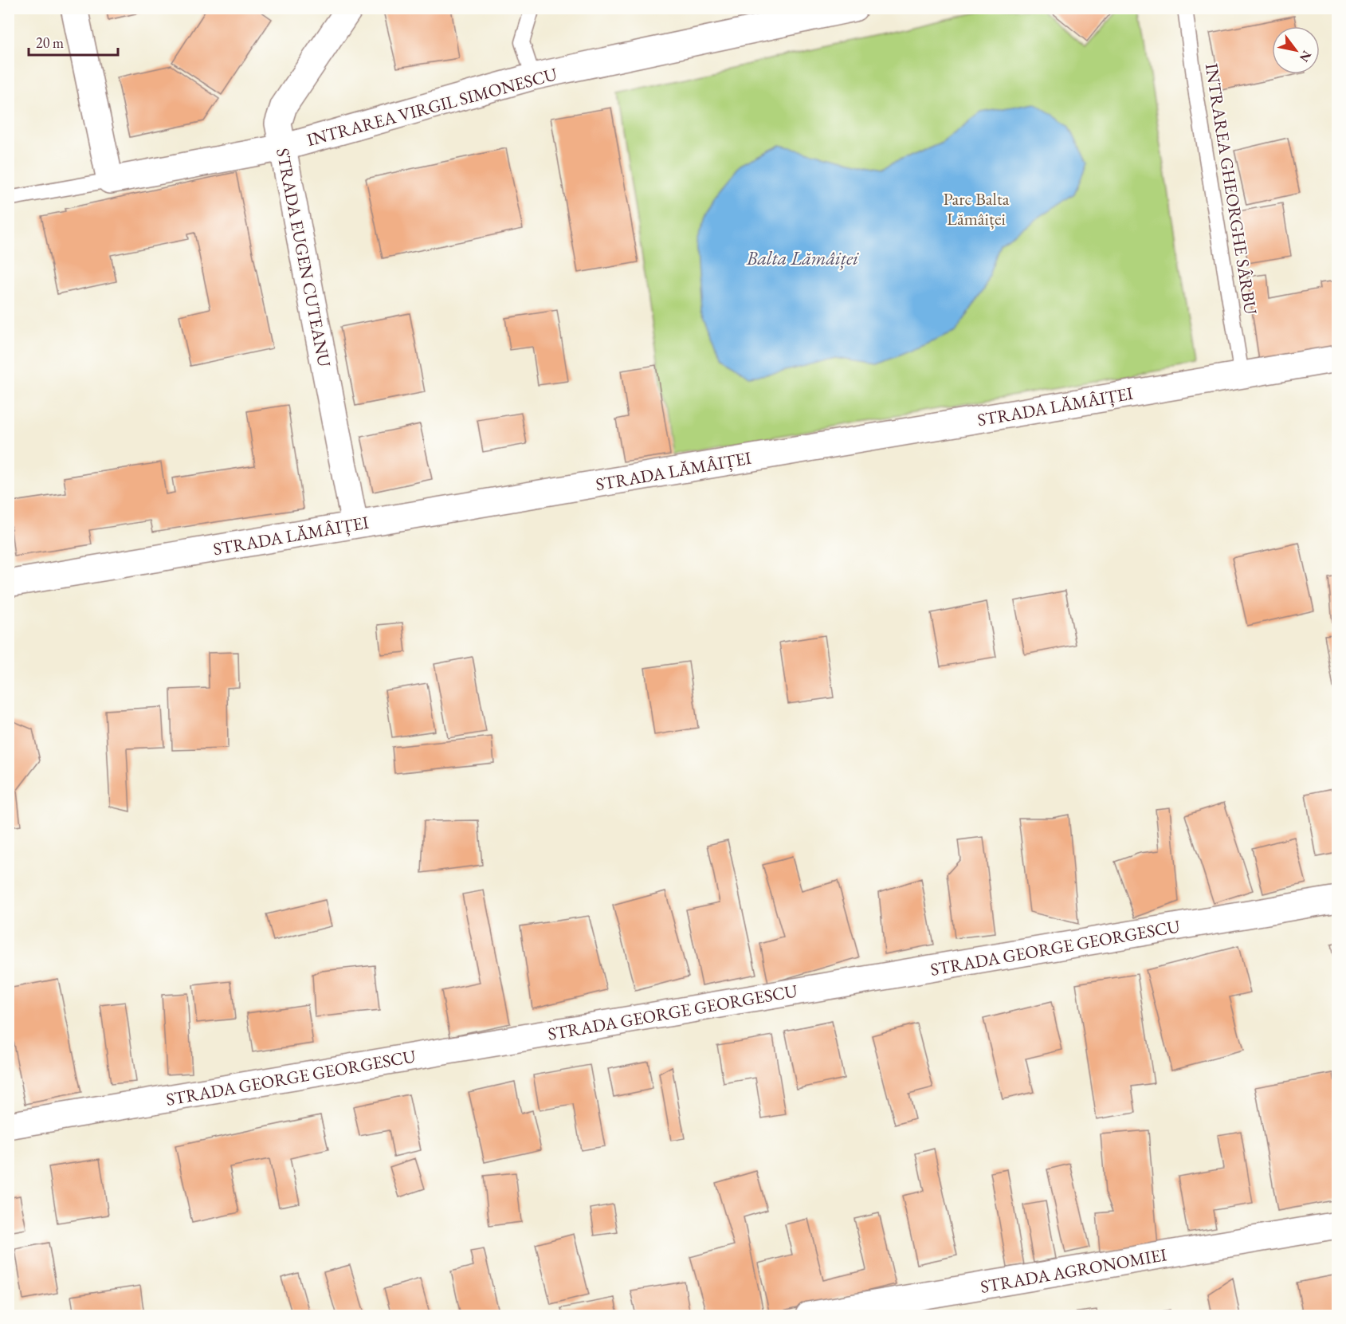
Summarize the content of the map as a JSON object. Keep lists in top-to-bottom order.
{
  "streets": {
    "street": [
      "INTRAREA VIRGIL SIMONESCU",
      "STRADA EUGEN CUTEANU",
      "STRADA LĂMÂIȚEI",
      "STRADA GEORGE GEORGESCU",
      "STRADA AGRONOMIEI"
    ],
    "lane": ["INTRAREA GHEORGHE SÂRBU"]
  },
  "crossings": [
    ["INTRAREA VIRGIL SIMONESCU", "STRADA EUGEN CUTEANU"],
    ["INTRAREA GHEORGHE SÂRBU", "STRADA LĂMÂIȚEI"],
    ["STRADA EUGEN CUTEANU", "STRADA LĂMÂIȚEI"]
  ],
  "water": ["Balta Lămâiței"],
  "parks": ["Parc Balta Lămâiței"],
  "scale_bar": "20 m",
  "north": "bottom right"
}
